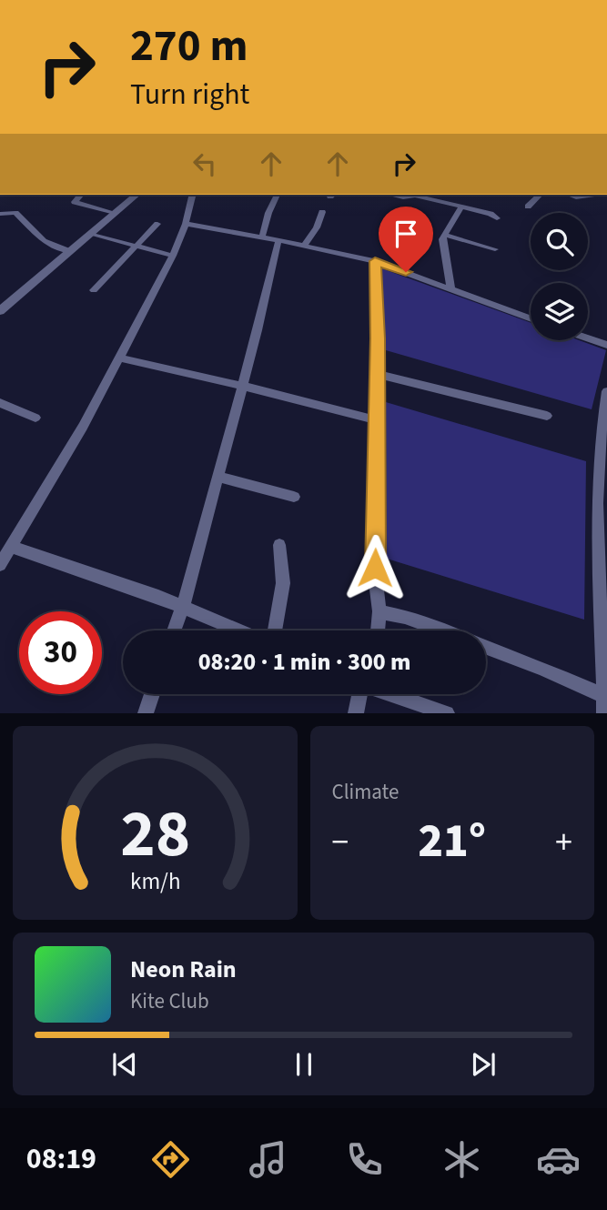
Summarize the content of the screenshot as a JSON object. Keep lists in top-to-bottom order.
{
  "page": {
    "turn": ["270 m", "Turn right"],
    "limit": "30",
    "trip": "08:20 · 1 min · 300 m",
    "tile": "Climate",
    "heat": ["−", "21°", "+"],
    "song": ["Neon Rain", "Kite Club"],
    "tabs": "08:19",
    "gauge": ["28", "km/h"]
  }
}
